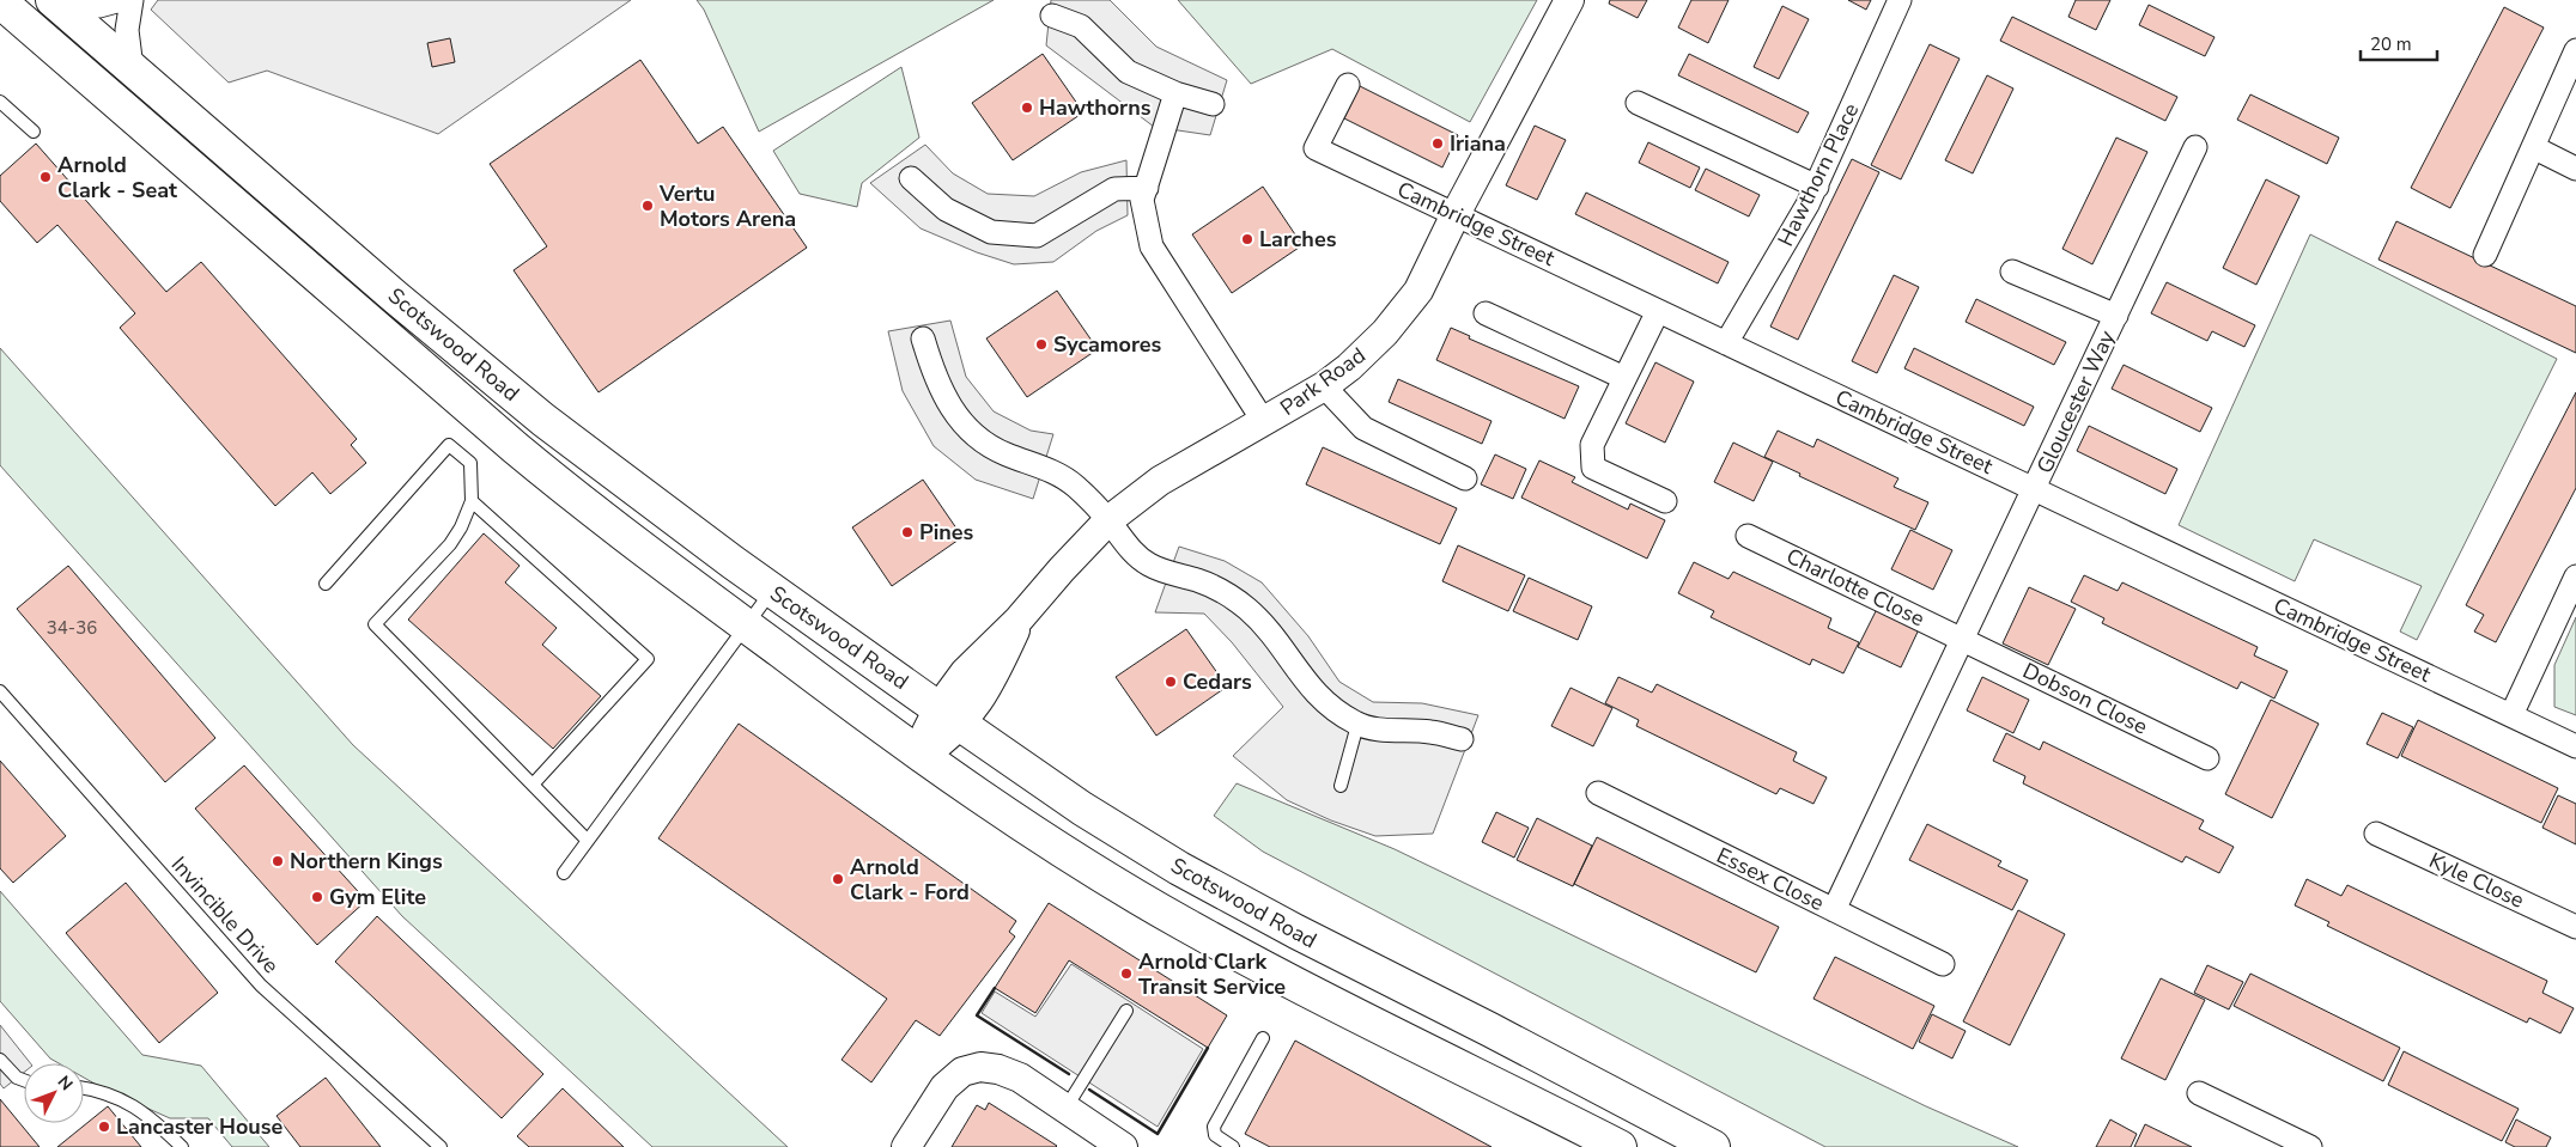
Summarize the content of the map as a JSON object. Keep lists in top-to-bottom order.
{
  "streets": {
    "main road": ["Scotswood Road"],
    "street": [
      "Hawthorn Place",
      "Cambridge Street",
      "Park Road",
      "Gloucester Way",
      "Charlotte Close",
      "Dobson Close",
      "Essex Close",
      "Kyle Close"
    ],
    "lane": ["Invincible Drive"]
  },
  "crossings": [
    ["Hawthorn Place", "Cambridge Street"],
    ["Cambridge Street", "Park Road"],
    ["Cambridge Street", "Gloucester Way"],
    ["Scotswood Road", "Park Road"],
    ["Gloucester Way", "Charlotte Close"],
    ["Gloucester Way", "Dobson Close"],
    ["Gloucester Way", "Essex Close"],
    ["Charlotte Close", "Dobson Close"]
  ],
  "places": [
    "Hawthorns",
    "Iriana",
    "Arnold Clark - Seat",
    "Vertu Motors Arena",
    "Larches",
    "Sycamores",
    "Pines",
    "Cedars",
    "Northern Kings",
    "Arnold Clark - Ford",
    "Gym Elite",
    "Arnold Clark Transit Service",
    "Lancaster House"
  ],
  "house_numbers": ["34-36"],
  "scale_bar": "20 m",
  "north": "top right"
}
